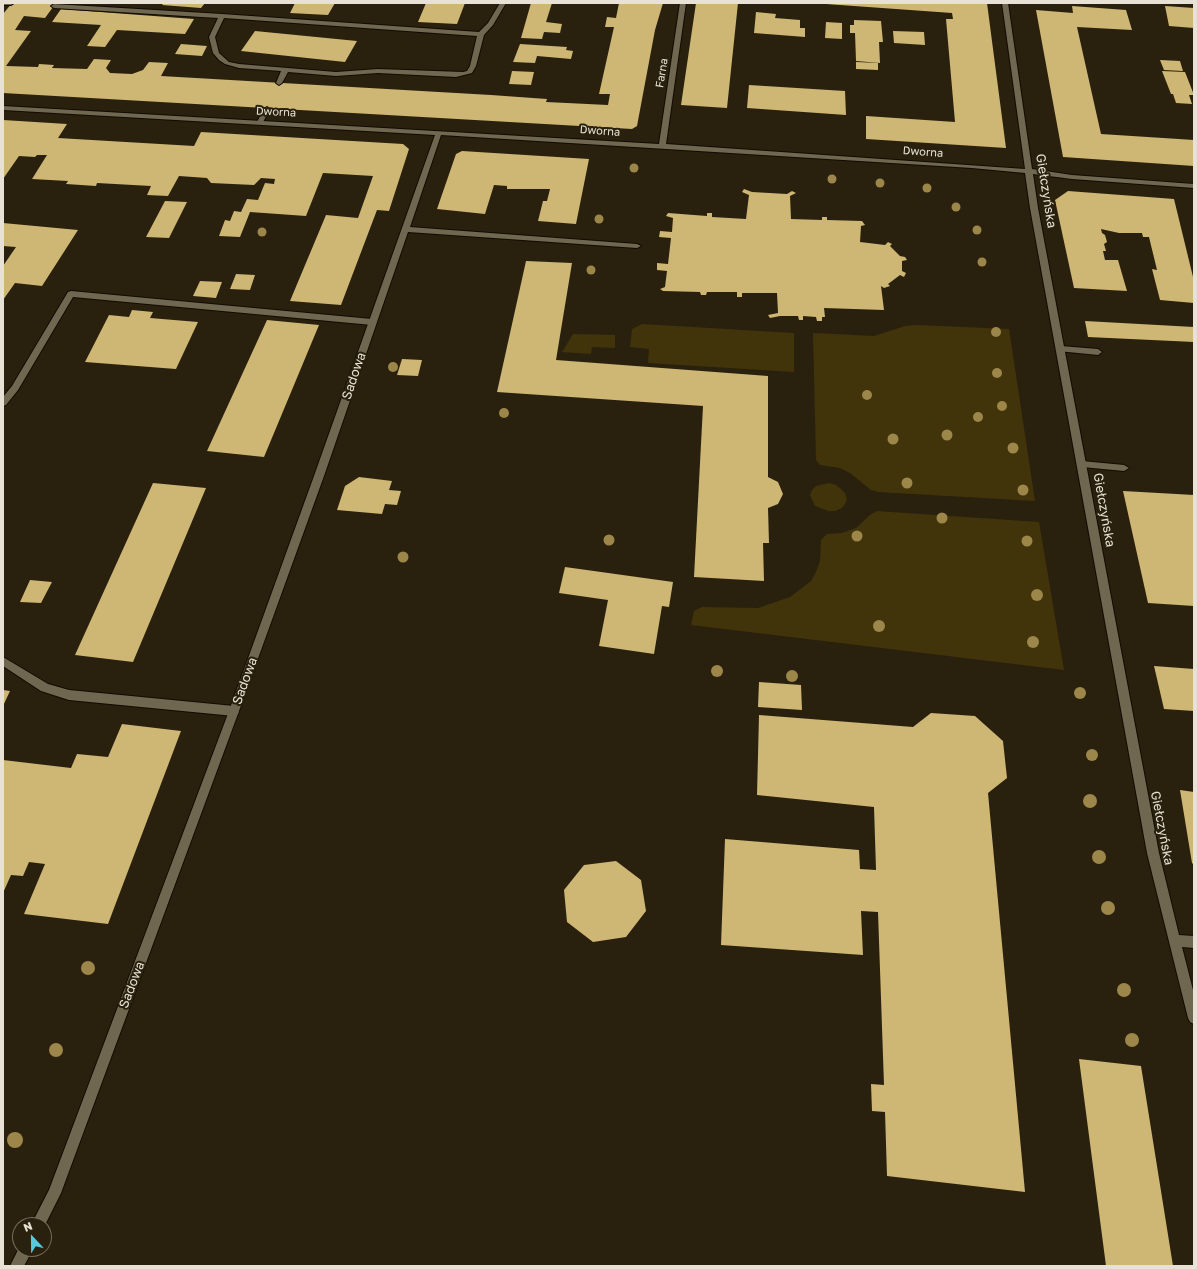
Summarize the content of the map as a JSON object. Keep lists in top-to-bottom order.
{
  "streets": {
    "street": [
      "Farna",
      "Dworna",
      "Giełczyńska",
      "Sadowa"
    ]
  },
  "crossings": [
    ["Farna", "Dworna"],
    ["Dworna", "Giełczyńska"],
    ["Dworna", "Sadowa"]
  ],
  "north": "top"
}
